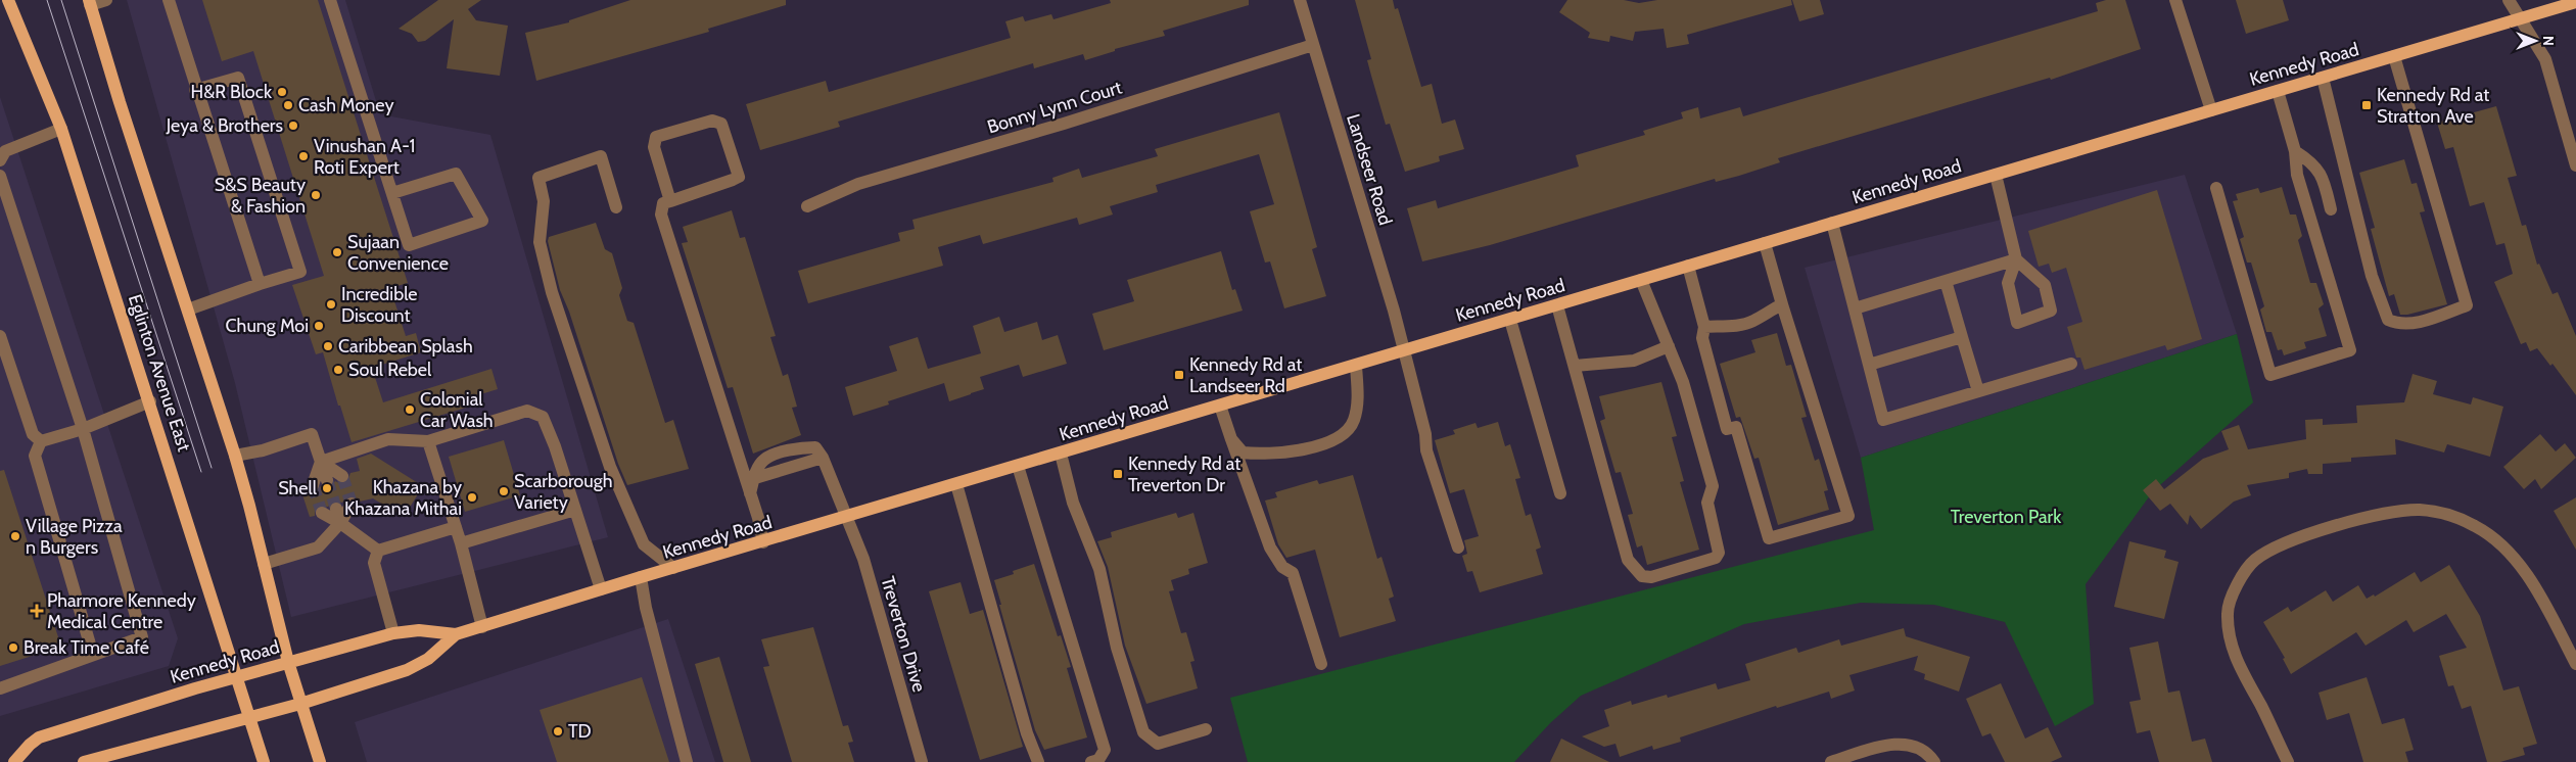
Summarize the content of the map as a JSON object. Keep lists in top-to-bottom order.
{
  "streets": {
    "main road": ["Kennedy Road", "Eglinton Avenue East"],
    "street": ["Bonny Lynn Court", "Landseer Road", "Treverton Drive"]
  },
  "crossings": [
    ["Kennedy Road", "Landseer Road"],
    ["Kennedy Road", "Eglinton Avenue East"],
    ["Kennedy Road", "Treverton Drive"],
    ["Bonny Lynn Court", "Landseer Road"]
  ],
  "parks": ["Treverton Park"],
  "places": {
    "other": [
      "H&R Block",
      "Cash Money",
      "Jeya & Brothers",
      "Vinushan A-1 Roti Expert",
      "S&S Beauty & Fashion",
      "Sujaan Convenience",
      "Incredible Discount",
      "Chung Moi",
      "Caribbean Splash",
      "Soul Rebel",
      "Colonial Car Wash",
      "Shell",
      "Scarborough Variety",
      "Khazana by Khazana Mithai",
      "Village Pizza n Burgers",
      "Break Time Café",
      "TD"
    ],
    "transit": ["Kennedy Rd at Stratton Ave", "Kennedy Rd at Landseer Rd", "Kennedy Rd at Treverton Dr"],
    "health": ["Pharmore Kennedy Medical Centre"]
  },
  "north": "right"
}
